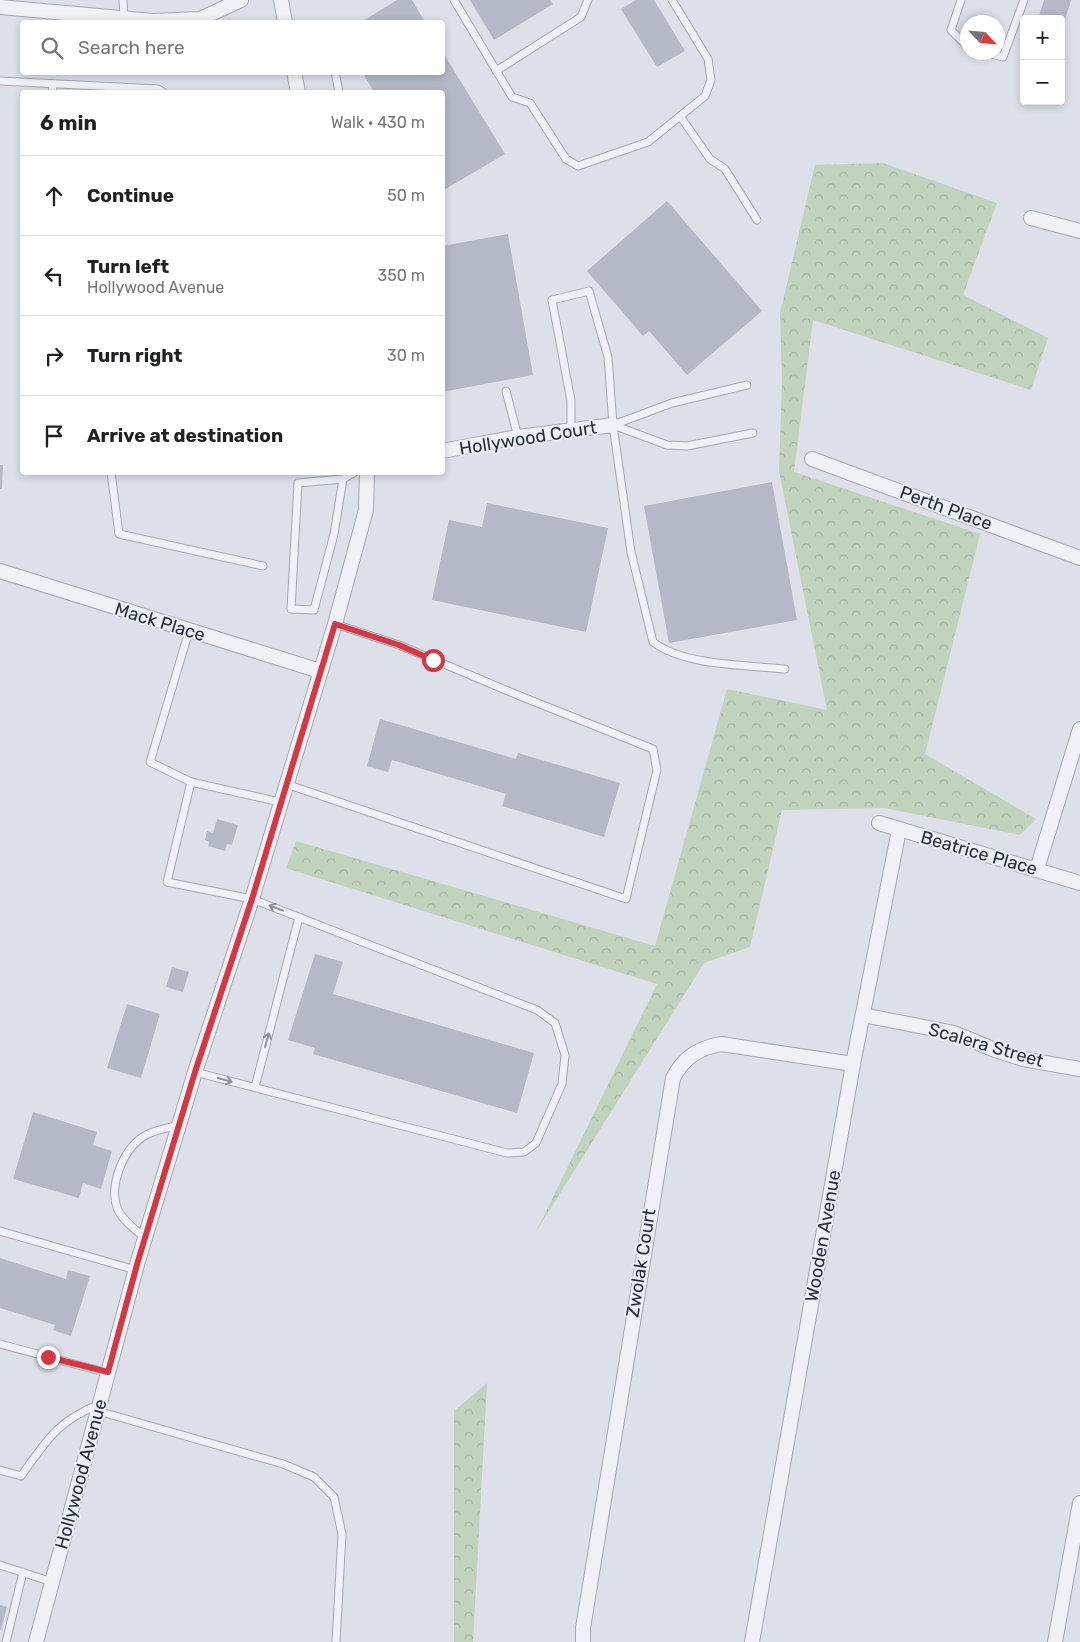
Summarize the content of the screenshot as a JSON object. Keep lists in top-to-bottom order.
{
  "streets": {
    "street": [
      "Hollywood Court",
      "Perth Place",
      "Mack Place",
      "Beatrice Place",
      "Scalera Street",
      "Wooden Avenue",
      "Zwolak Court",
      "Hollywood Avenue"
    ]
  },
  "crossings": [
    ["Mack Place", "Hollywood Avenue"],
    ["Beatrice Place", "Wooden Avenue"],
    ["Scalera Street", "Wooden Avenue"],
    ["Wooden Avenue", "Zwolak Court"]
  ],
  "north": "bottom right",
  "page": {
    "map_buttons": ["+", "−"],
    "search": "Search here",
    "heading": ["6 min", "Walk · 430 m"],
    "list": [
      ["Continue", "50 m"],
      ["Turn left", "Hollywood Avenue", "350 m"],
      ["Turn right", "30 m"],
      "Arrive at destination"
    ]
  }
}
